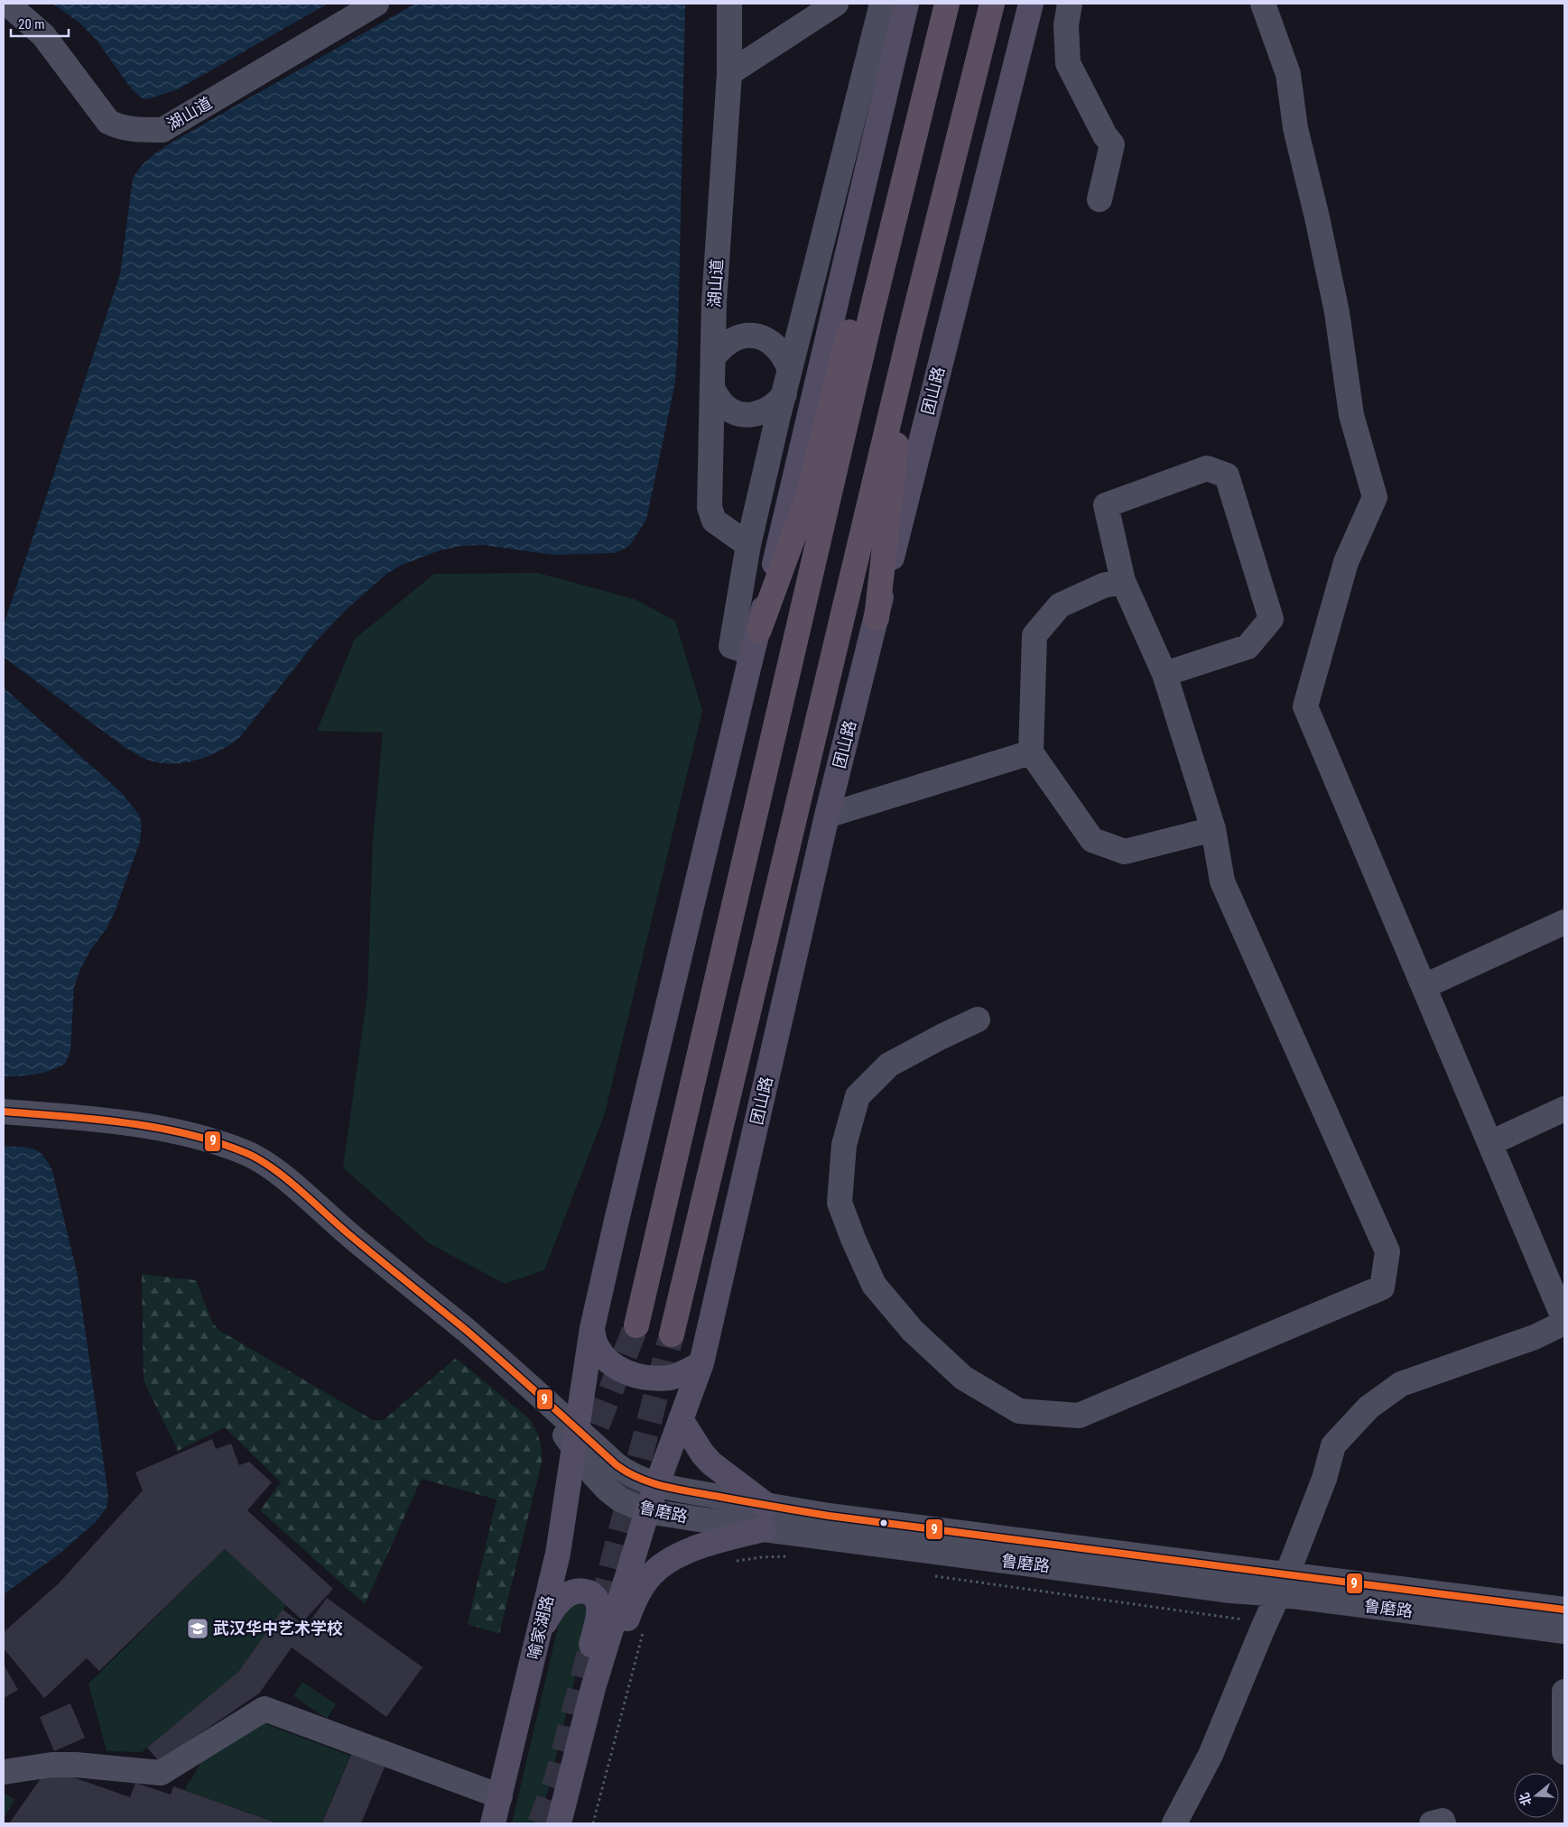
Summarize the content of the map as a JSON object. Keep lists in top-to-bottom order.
{
  "streets": {
    "highway": ["团山路"],
    "main road": ["喻家湖路"],
    "street": ["湖山道", "鲁磨路"]
  },
  "crossings": [
    ["团山路", "鲁磨路"],
    ["鲁磨路", "喻家湖路"]
  ],
  "places": {
    "school or university": ["武汉华中艺术学校"]
  },
  "lines": ["transit line 9"],
  "scale_bar": "20 m",
  "north": "left"
}
